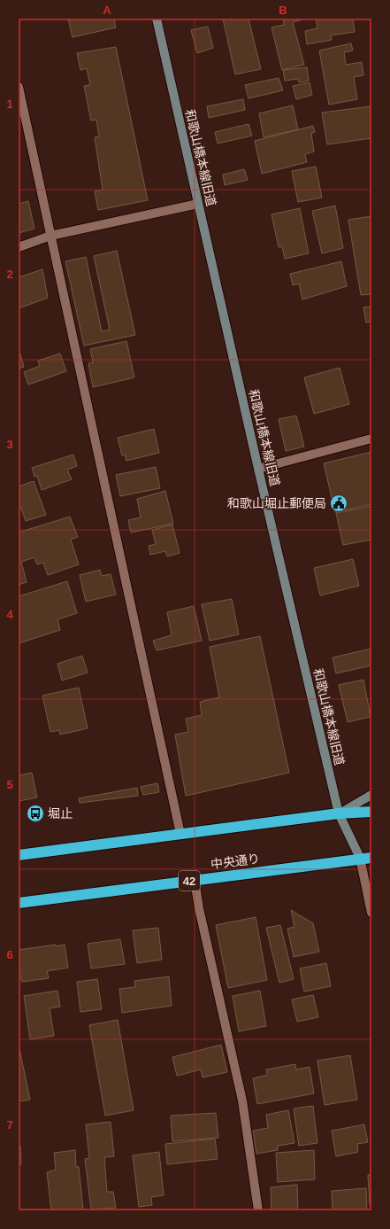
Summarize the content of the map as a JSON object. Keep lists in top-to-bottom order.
{
  "streets": {
    "highway": ["中央通り", "42"],
    "street": ["和歌山橋本線旧道"]
  },
  "crossings": [
    ["和歌山橋本線旧道", "中央通り"]
  ],
  "places": {
    "public building": ["和歌山堀止郵便局"],
    "bus stop": ["堀止"]
  },
  "grid": {
    "columns": ["A", "B"],
    "rows": [
      "1",
      "2",
      "3",
      "4",
      "5",
      "6",
      "7"
    ]
  }
}
